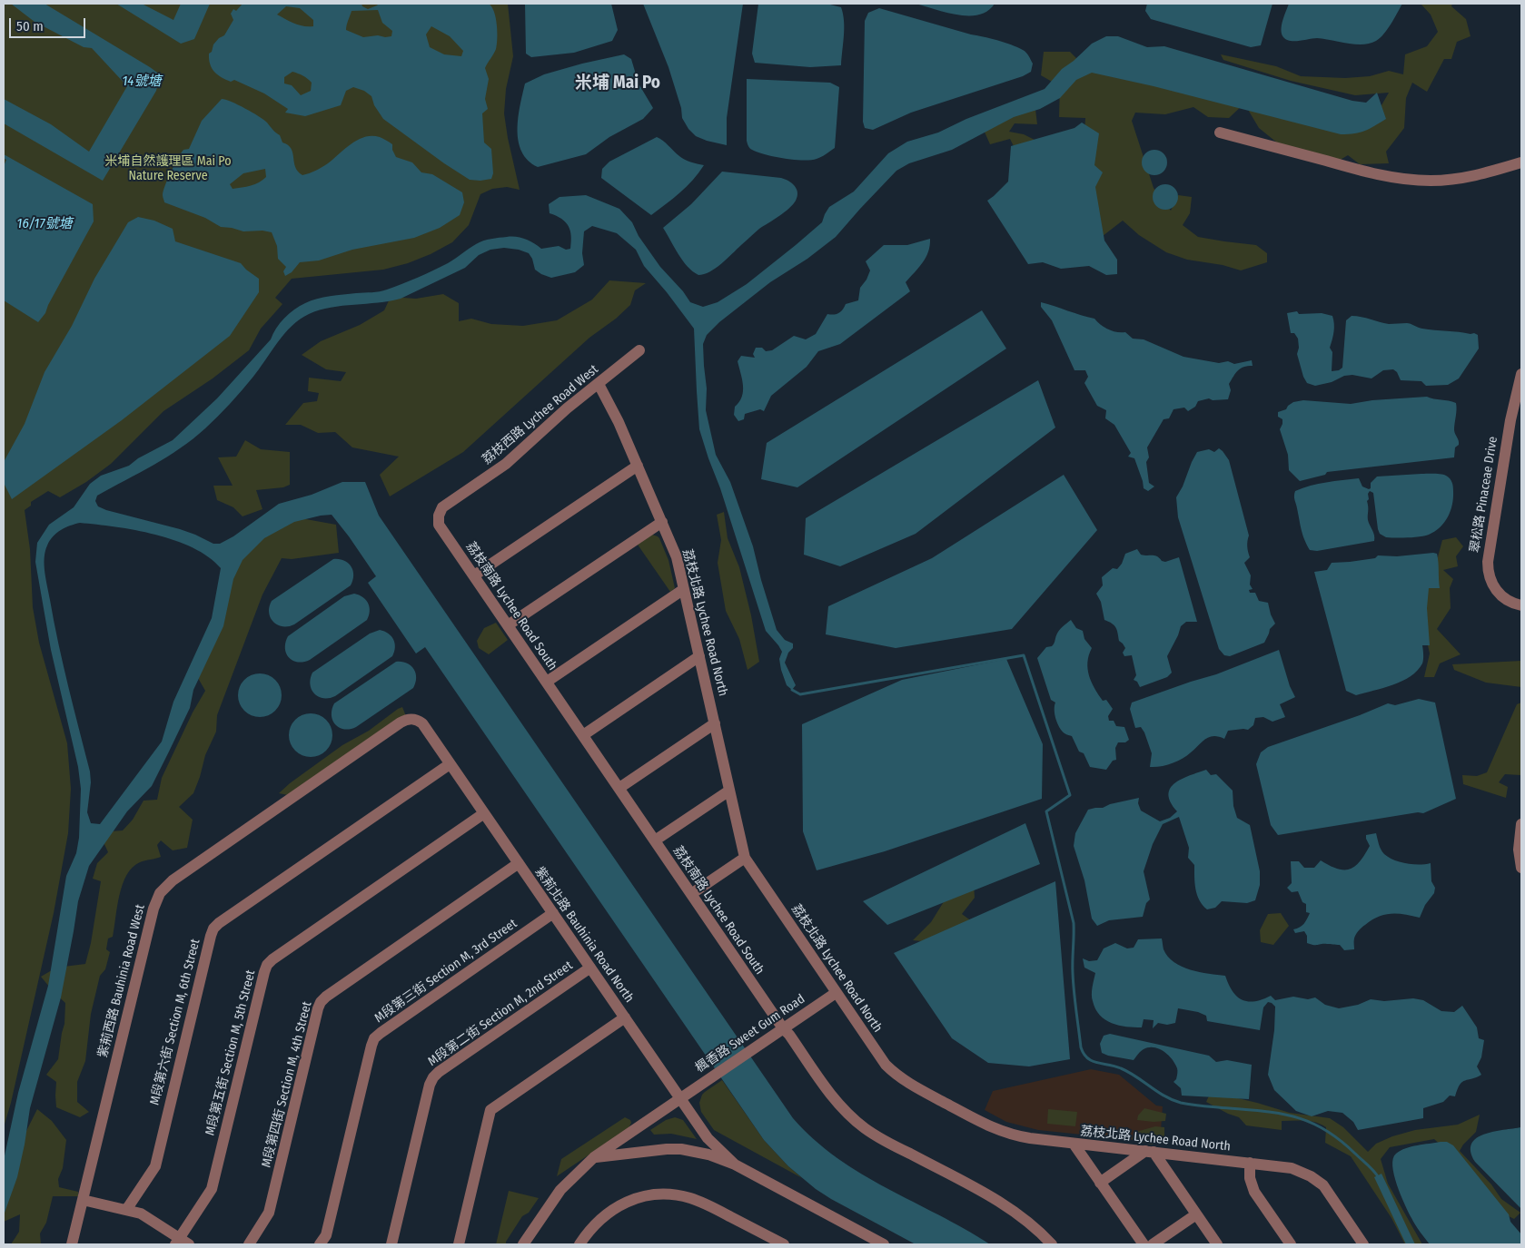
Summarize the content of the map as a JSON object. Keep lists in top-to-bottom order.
{
  "streets": {
    "street": [
      "荔枝西路 Lychee Road West",
      "翠松路 Pinaceae Drive",
      "荔枝南路 Lychee Road South",
      "荔枝北路 Lychee Road North",
      "紫荊北路 Bauhinia Road North",
      "M段第三街 Section M, 3rd Street",
      "紫荊西路 Bauhinia Road West",
      "M段第二街 Section M, 2nd Street",
      "M段第六街 Section M, 6th Street",
      "楓香路 Sweet Gum Road",
      "M段第五街 Section M, 5th Street",
      "M段第四街 Section M, 4th Street"
    ]
  },
  "crossings": [
    ["荔枝西路 Lychee Road West", "荔枝南路 Lychee Road South"],
    ["荔枝西路 Lychee Road West", "荔枝北路 Lychee Road North"],
    ["荔枝南路 Lychee Road South", "楓香路 Sweet Gum Road"],
    ["荔枝北路 Lychee Road North", "楓香路 Sweet Gum Road"],
    ["紫荊北路 Bauhinia Road North", "M段第三街 Section M, 3rd Street"],
    ["紫荊北路 Bauhinia Road North", "紫荊西路 Bauhinia Road West"],
    ["紫荊北路 Bauhinia Road North", "M段第二街 Section M, 2nd Street"],
    ["紫荊北路 Bauhinia Road North", "M段第六街 Section M, 6th Street"],
    ["紫荊北路 Bauhinia Road North", "楓香路 Sweet Gum Road"],
    ["紫荊北路 Bauhinia Road North", "M段第五街 Section M, 5th Street"],
    ["紫荊北路 Bauhinia Road North", "M段第四街 Section M, 4th Street"]
  ],
  "districts": ["米埔 Mai Po"],
  "water": ["14號塘", "16/17號塘"],
  "parks": ["米埔自然護理區 Mai Po Nature Reserve"],
  "scale_bar": "50 m"
}
